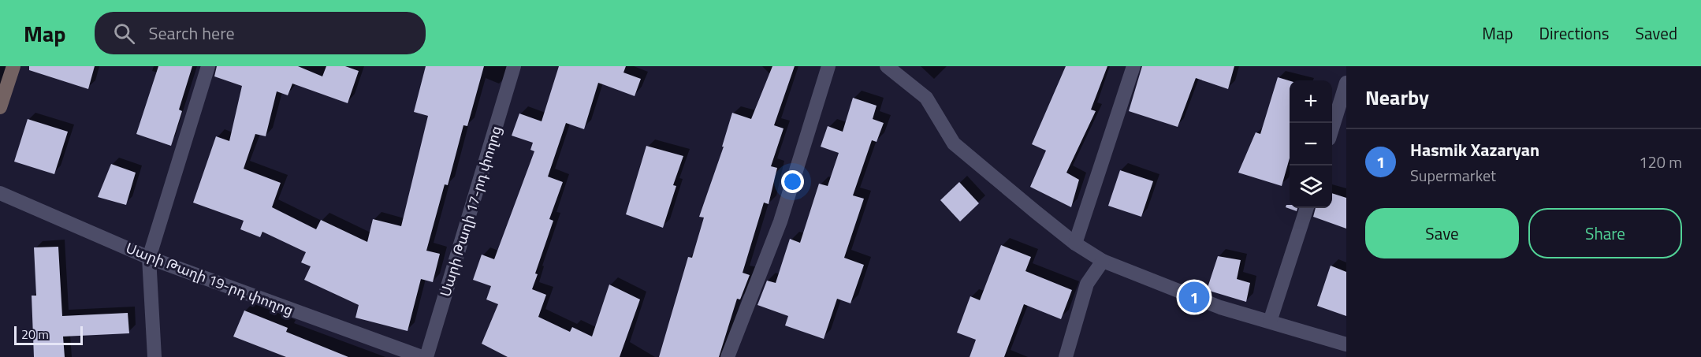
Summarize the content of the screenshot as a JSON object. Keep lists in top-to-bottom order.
{
  "streets": {
    "street": ["Սարի Թաղի 17-րդ փողոց", "Սարի Թաղի 19-րդ փողոց"]
  },
  "scale_bar": "20 m",
  "page": {
    "header": "Map",
    "search": "Search here",
    "nav": ["Map", "Directions", "Saved"],
    "heading": "Nearby",
    "map_buttons": ["+", "−"],
    "list": [
      {
        "mark": "1",
        "name": "Hasmik Xazaryan",
        "note": "Supermarket",
        "value": "120 m"
      }
    ],
    "buttons": ["Save", "Share"],
    "pins": "1",
    "scale": "20 m"
  }
}
